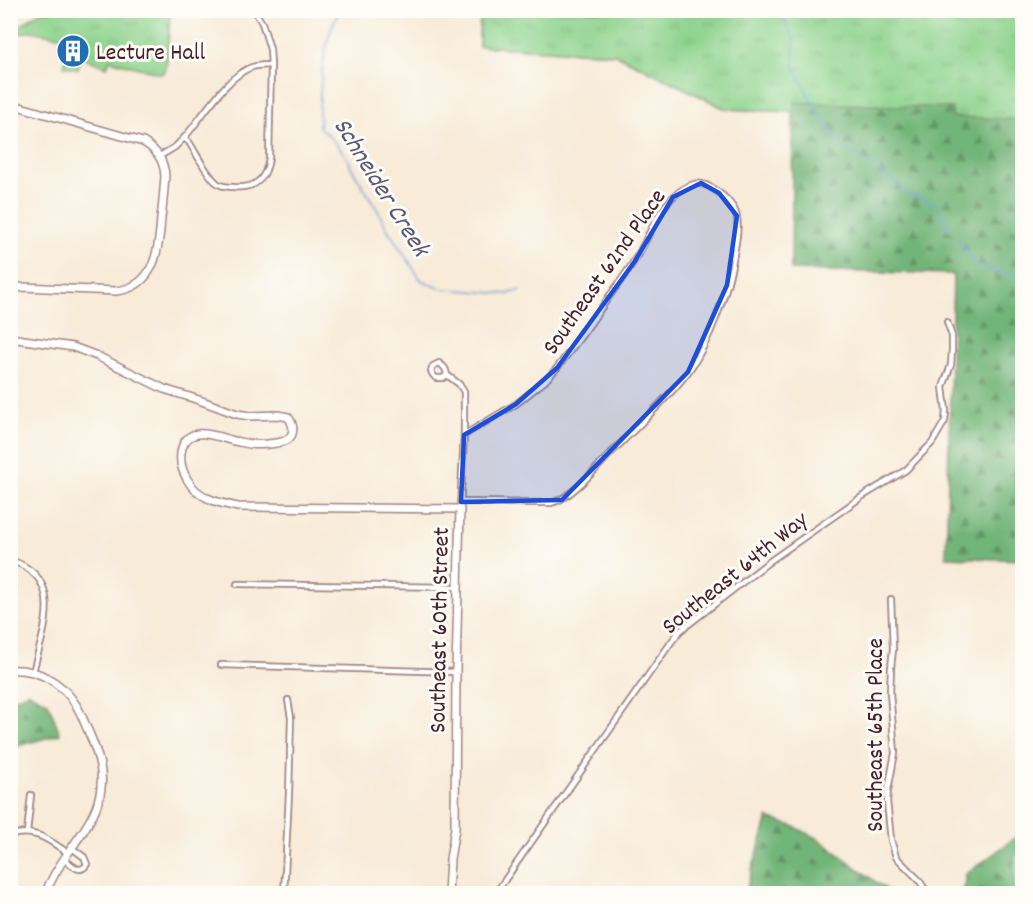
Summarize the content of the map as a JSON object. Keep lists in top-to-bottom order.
{
  "streets": {
    "street": [
      "Southeast 62nd Place",
      "Southeast 64th Way",
      "Southeast 60th Street",
      "Southeast 65th Place"
    ]
  },
  "crossings": [
    ["Southeast 62nd Place", "Southeast 60th Street"]
  ],
  "water": ["Schneider Creek"],
  "places": {
    "building": ["Lecture Hall"]
  }
}
